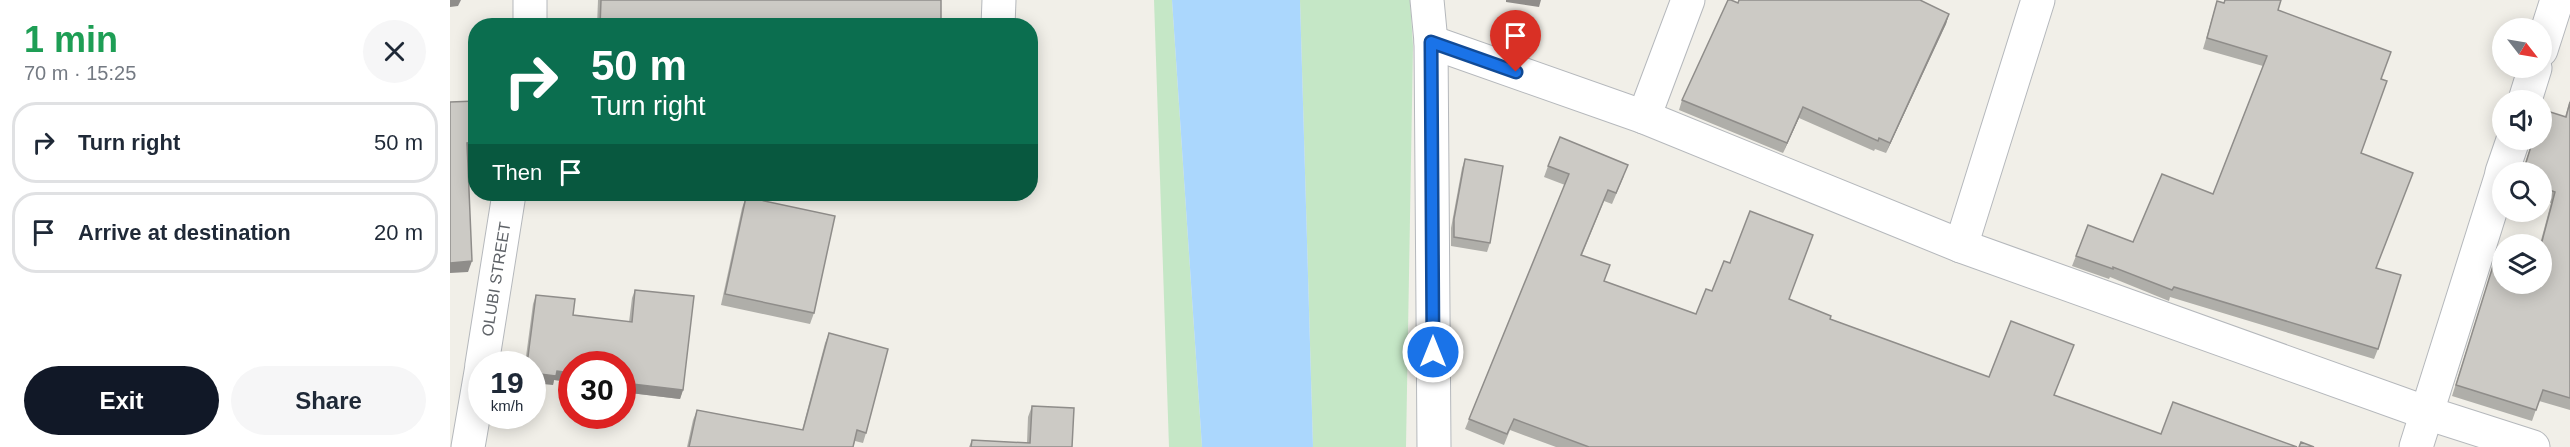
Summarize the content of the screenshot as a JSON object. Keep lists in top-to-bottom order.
{
  "streets": {
    "street": ["OLUBI STREET"]
  },
  "north": "bottom right",
  "page": {
    "heading": ["1 min", "70 m · 15:25"],
    "turn": ["50 m", "Turn right"],
    "list": [
      {
        "name": "Turn right",
        "value": "50 m"
      },
      {
        "name": "Arrive at destination",
        "value": "20 m"
      }
    ],
    "then": "Then",
    "speed": "19 km/h",
    "limit": "30",
    "buttons": ["Exit", "Share"]
  }
}
